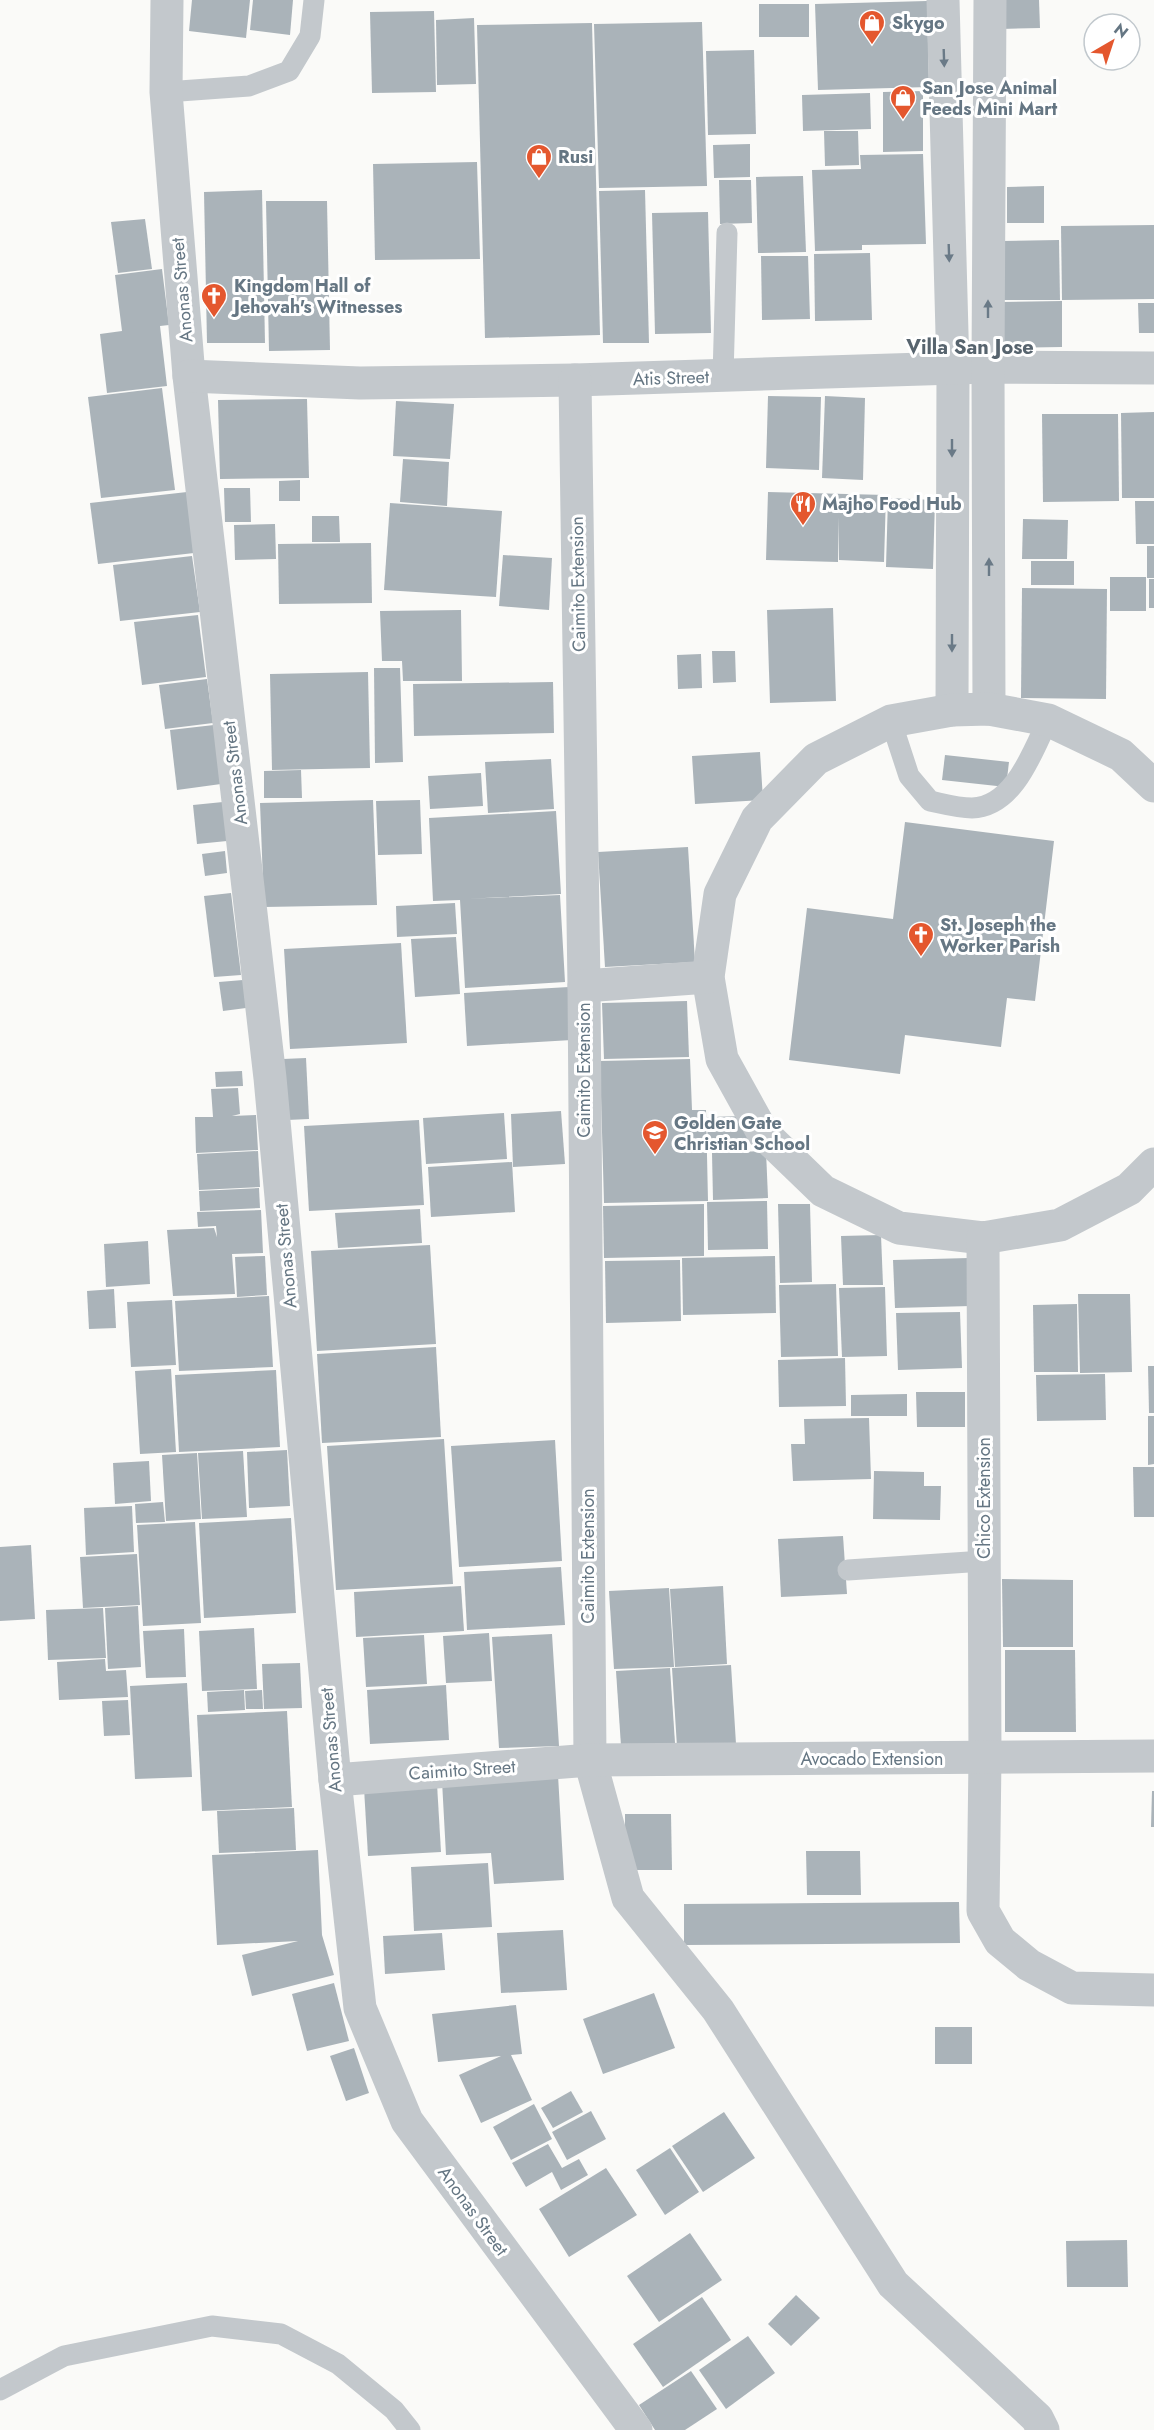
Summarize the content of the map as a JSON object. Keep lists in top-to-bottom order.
{
  "streets": {
    "street": [
      "Anonas Street",
      "Atis Street",
      "Caimito Extension",
      "Chico Extension",
      "Avocado Extension",
      "Caimito Street"
    ]
  },
  "crossings": [
    ["Anonas Street", "Atis Street"],
    ["Anonas Street", "Caimito Street"],
    ["Atis Street", "Caimito Extension"],
    ["Caimito Extension", "Avocado Extension"],
    ["Caimito Extension", "Caimito Street"],
    ["Chico Extension", "Avocado Extension"],
    ["Avocado Extension", "Caimito Street"]
  ],
  "districts": ["Villa San Jose"],
  "places": {
    "shop": ["Skygo", "San Jose Animal Feeds Mini Mart", "Rusi"],
    "church": ["Kingdom Hall of Jehovah's Witnesses", "St. Joseph the Worker Parish"],
    "restaurant": ["Majho Food Hub"],
    "school or university": ["Golden Gate Christian School"]
  },
  "north": "top right"
}
